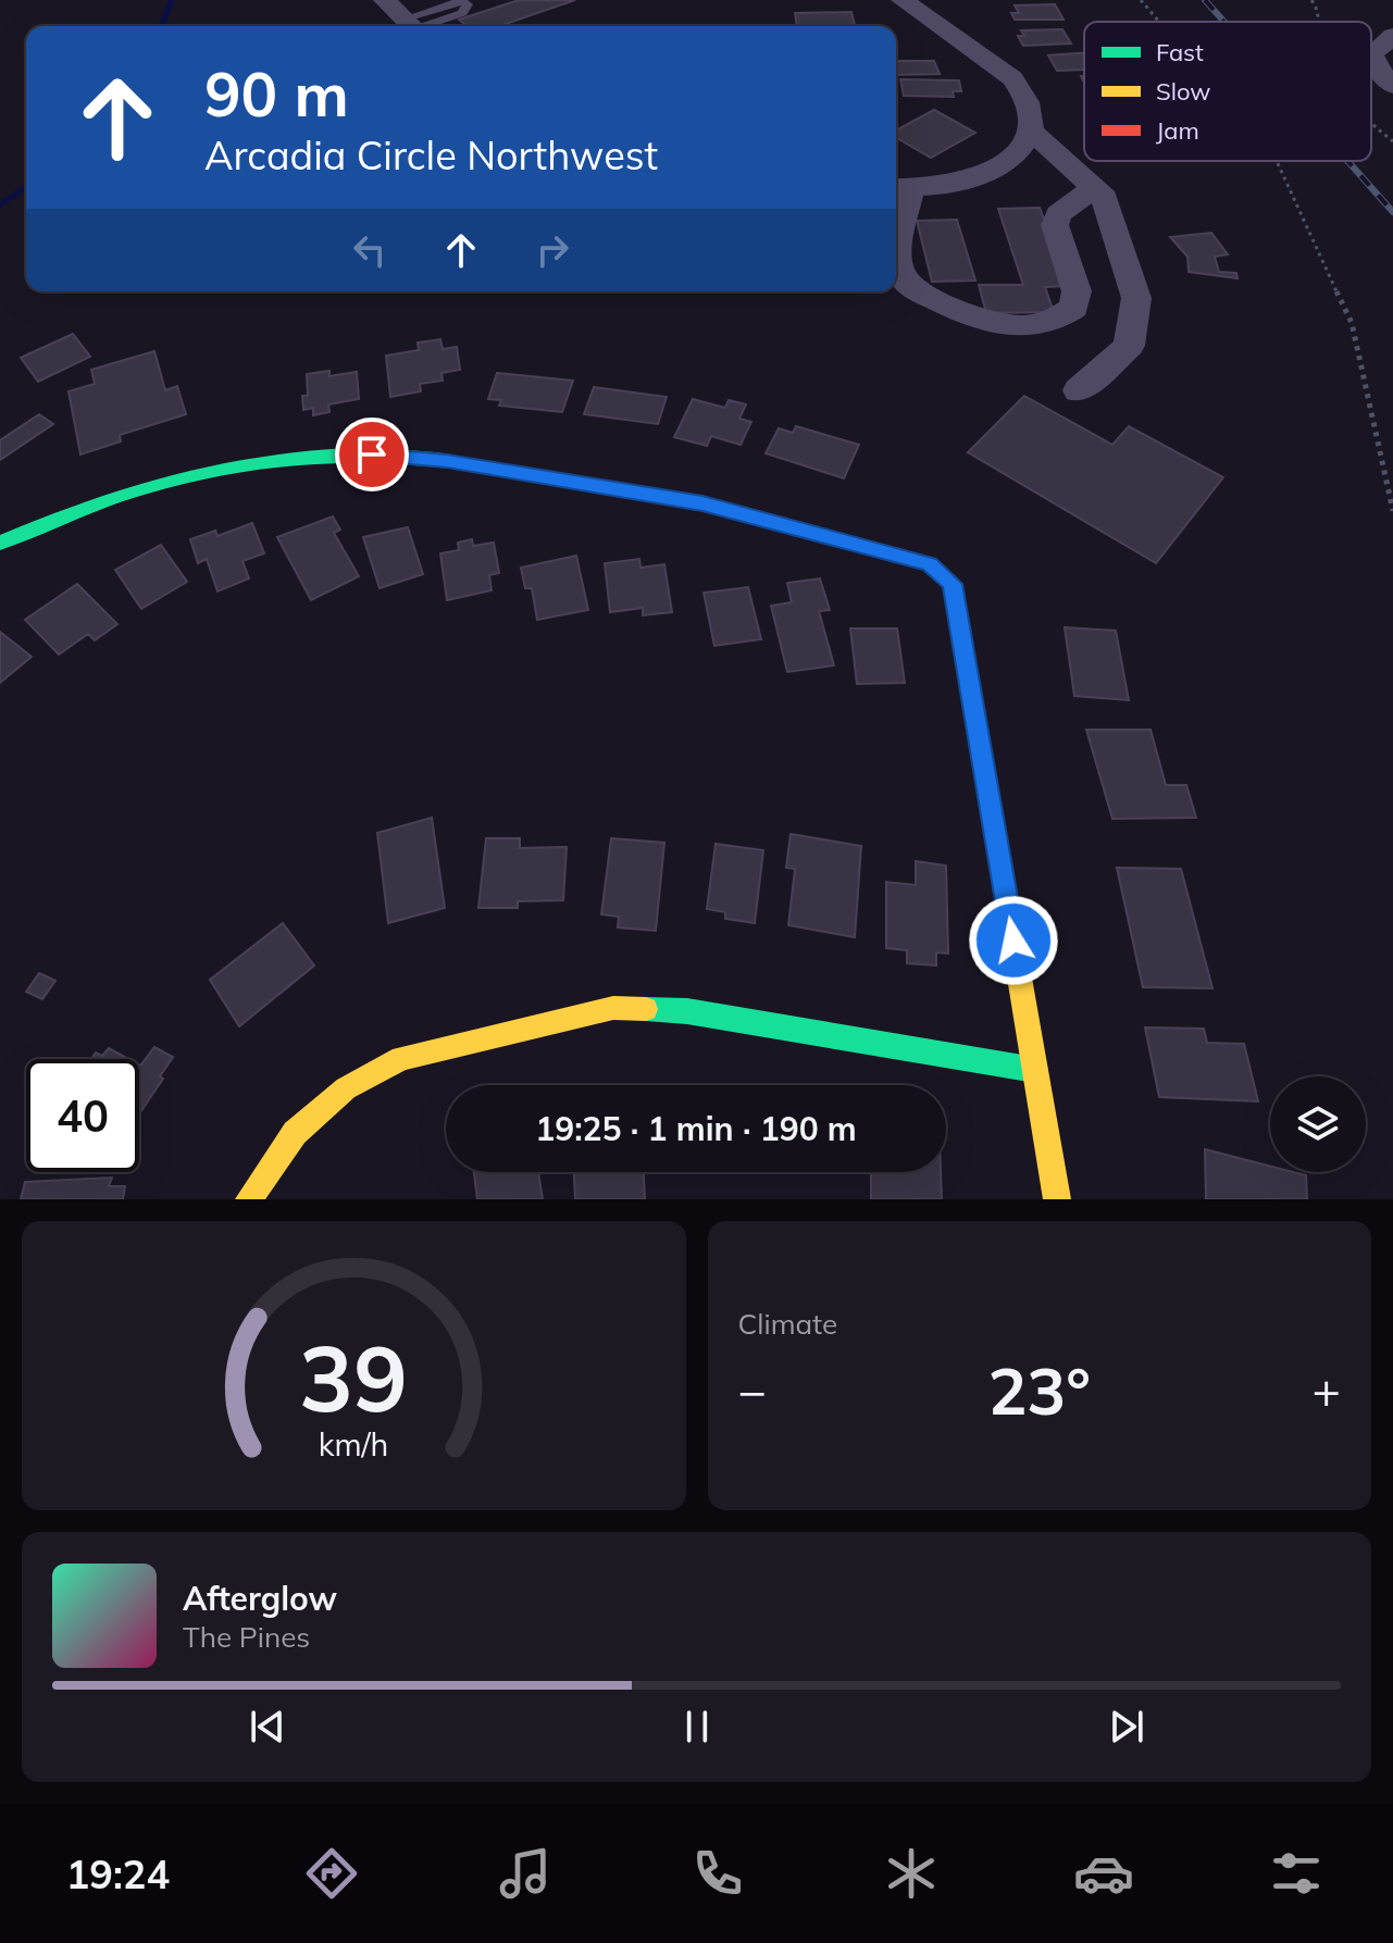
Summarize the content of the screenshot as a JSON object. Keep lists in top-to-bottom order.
{
  "legend": ["Fast", "Slow", "Jam"],
  "page": {
    "turn": ["90 m", "Arcadia Circle Northwest"],
    "limit": "40",
    "trip": "19:25 · 1 min · 190 m",
    "tile": "Climate",
    "heat": ["−", "23°", "+"],
    "song": ["Afterglow", "The Pines"],
    "tabs": "19:24",
    "gauge": ["39", "km/h"]
  }
}
